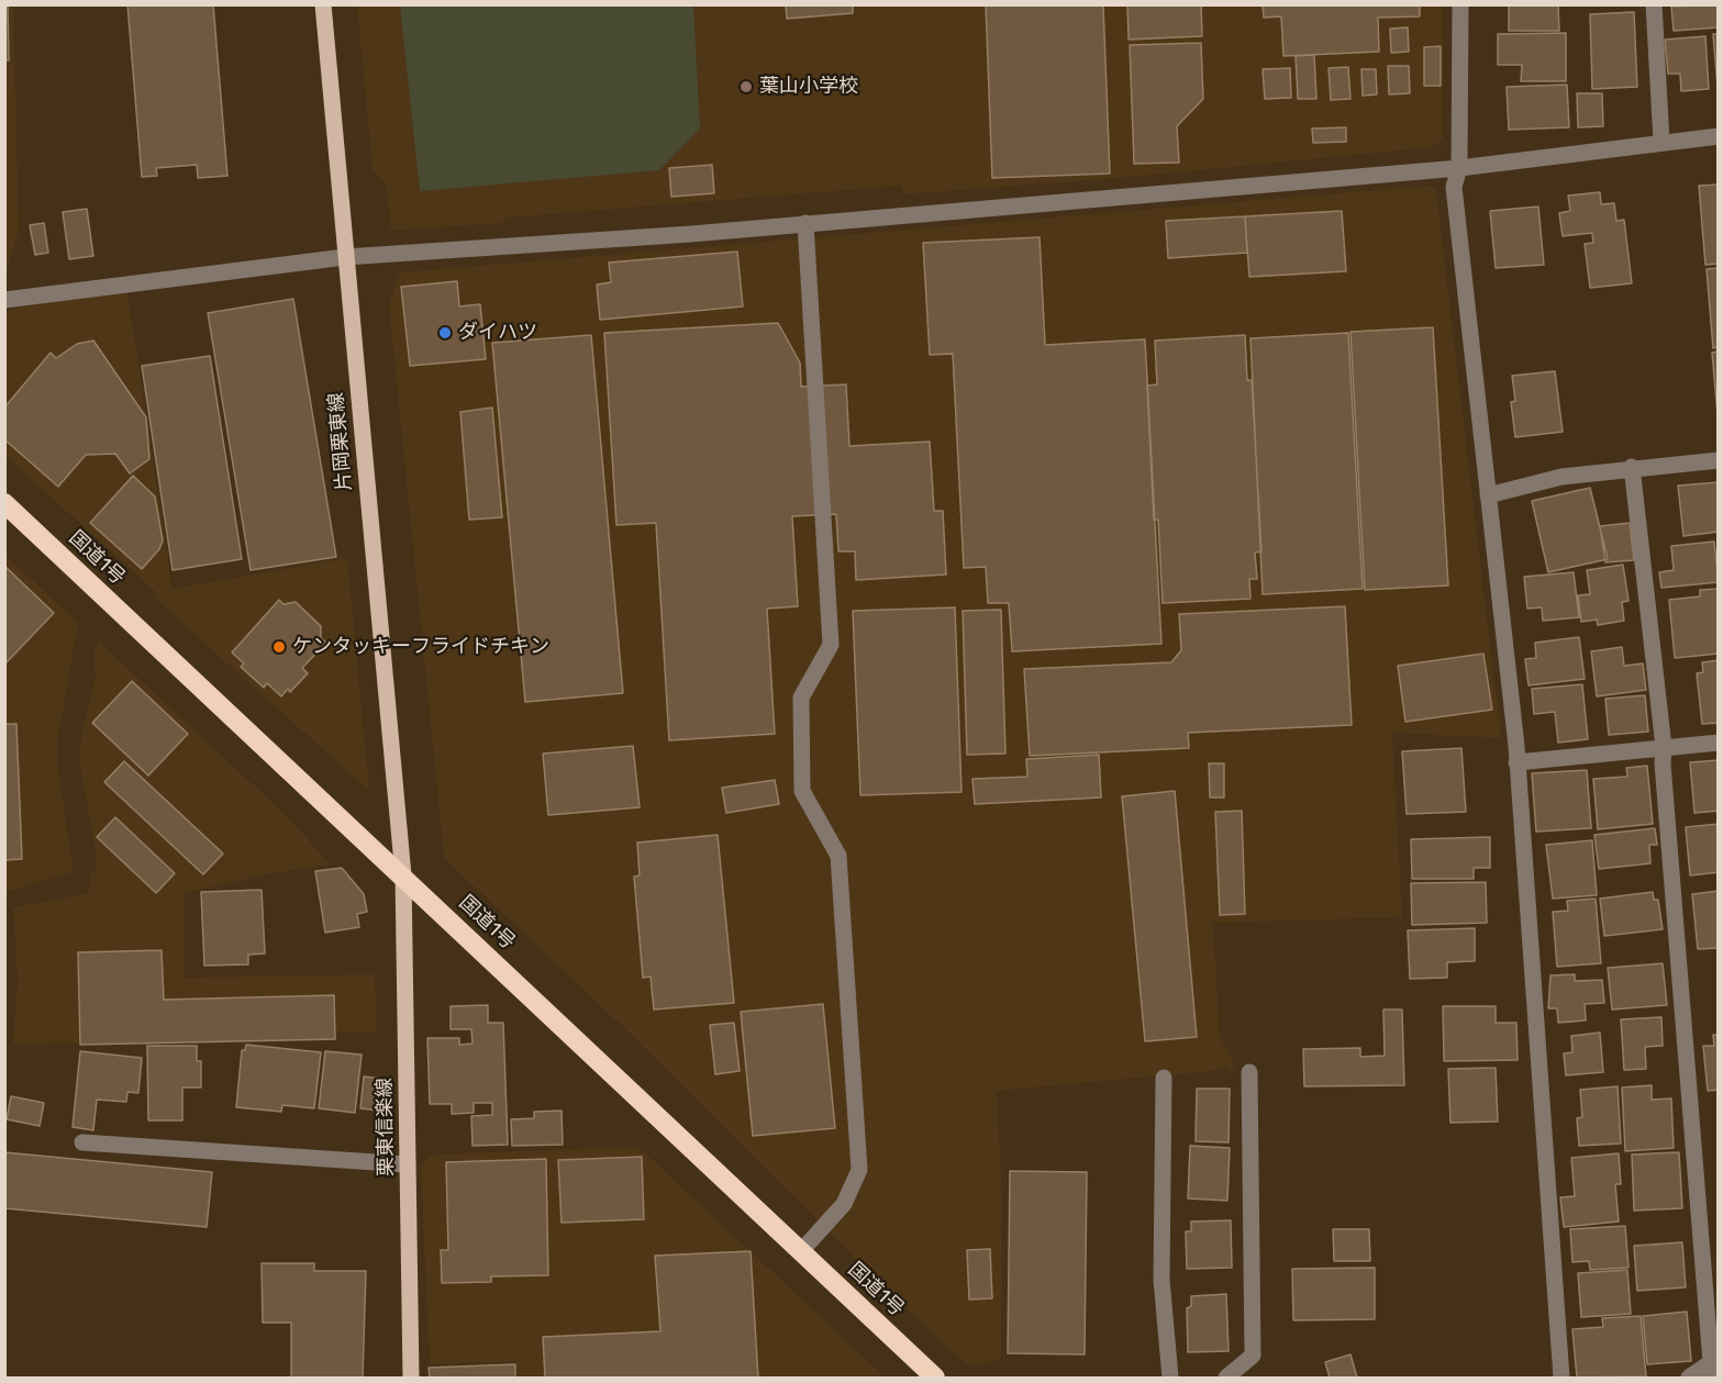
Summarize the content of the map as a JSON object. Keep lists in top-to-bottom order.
{
  "streets": {
    "highway": ["国道1号"],
    "main road": ["片岡栗東線", "栗東信楽線"]
  },
  "crossings": [
    ["片岡栗東線", "国道1号"],
    ["片岡栗東線", "栗東信楽線"],
    ["国道1号", "栗東信楽線"]
  ],
  "places": ["葉山小学校", "ダイハツ", "ケンタッキーフライドチキン"]
}
